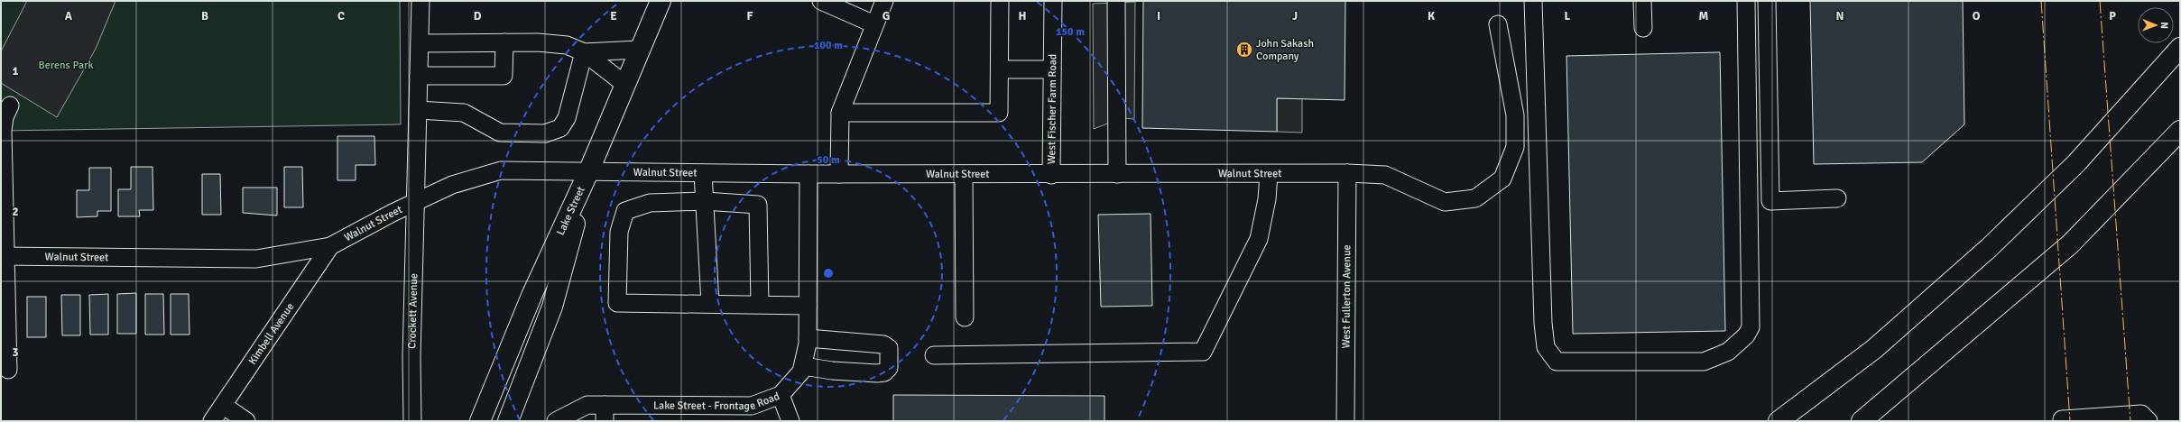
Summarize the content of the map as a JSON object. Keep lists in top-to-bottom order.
{
  "streets": {
    "main road": ["Lake Street"],
    "street": [
      "West Fischer Farm Road",
      "Walnut Street",
      "West Fullerton Avenue",
      "Crockett Avenue",
      "Kimbell Avenue",
      "Lake Street - Frontage Road"
    ]
  },
  "crossings": [
    ["West Fischer Farm Road", "Walnut Street"],
    ["Walnut Street", "Lake Street"],
    ["Walnut Street", "West Fullerton Avenue"],
    ["Walnut Street", "Crockett Avenue"],
    ["Walnut Street", "Kimbell Avenue"],
    ["Walnut Street", "Lake Street - Frontage Road"]
  ],
  "parks": ["Berens Park"],
  "places": {
    "building": ["John Sakash Company"]
  },
  "north": "right",
  "grid": {
    "columns": [
      "A",
      "B",
      "C",
      "D",
      "E",
      "F",
      "G",
      "H",
      "I",
      "J",
      "K",
      "L",
      "M",
      "N",
      "O",
      "P"
    ],
    "rows": ["1", "2", "3"]
  },
  "rings": ["150 m", "100 m", "50 m"]
}
